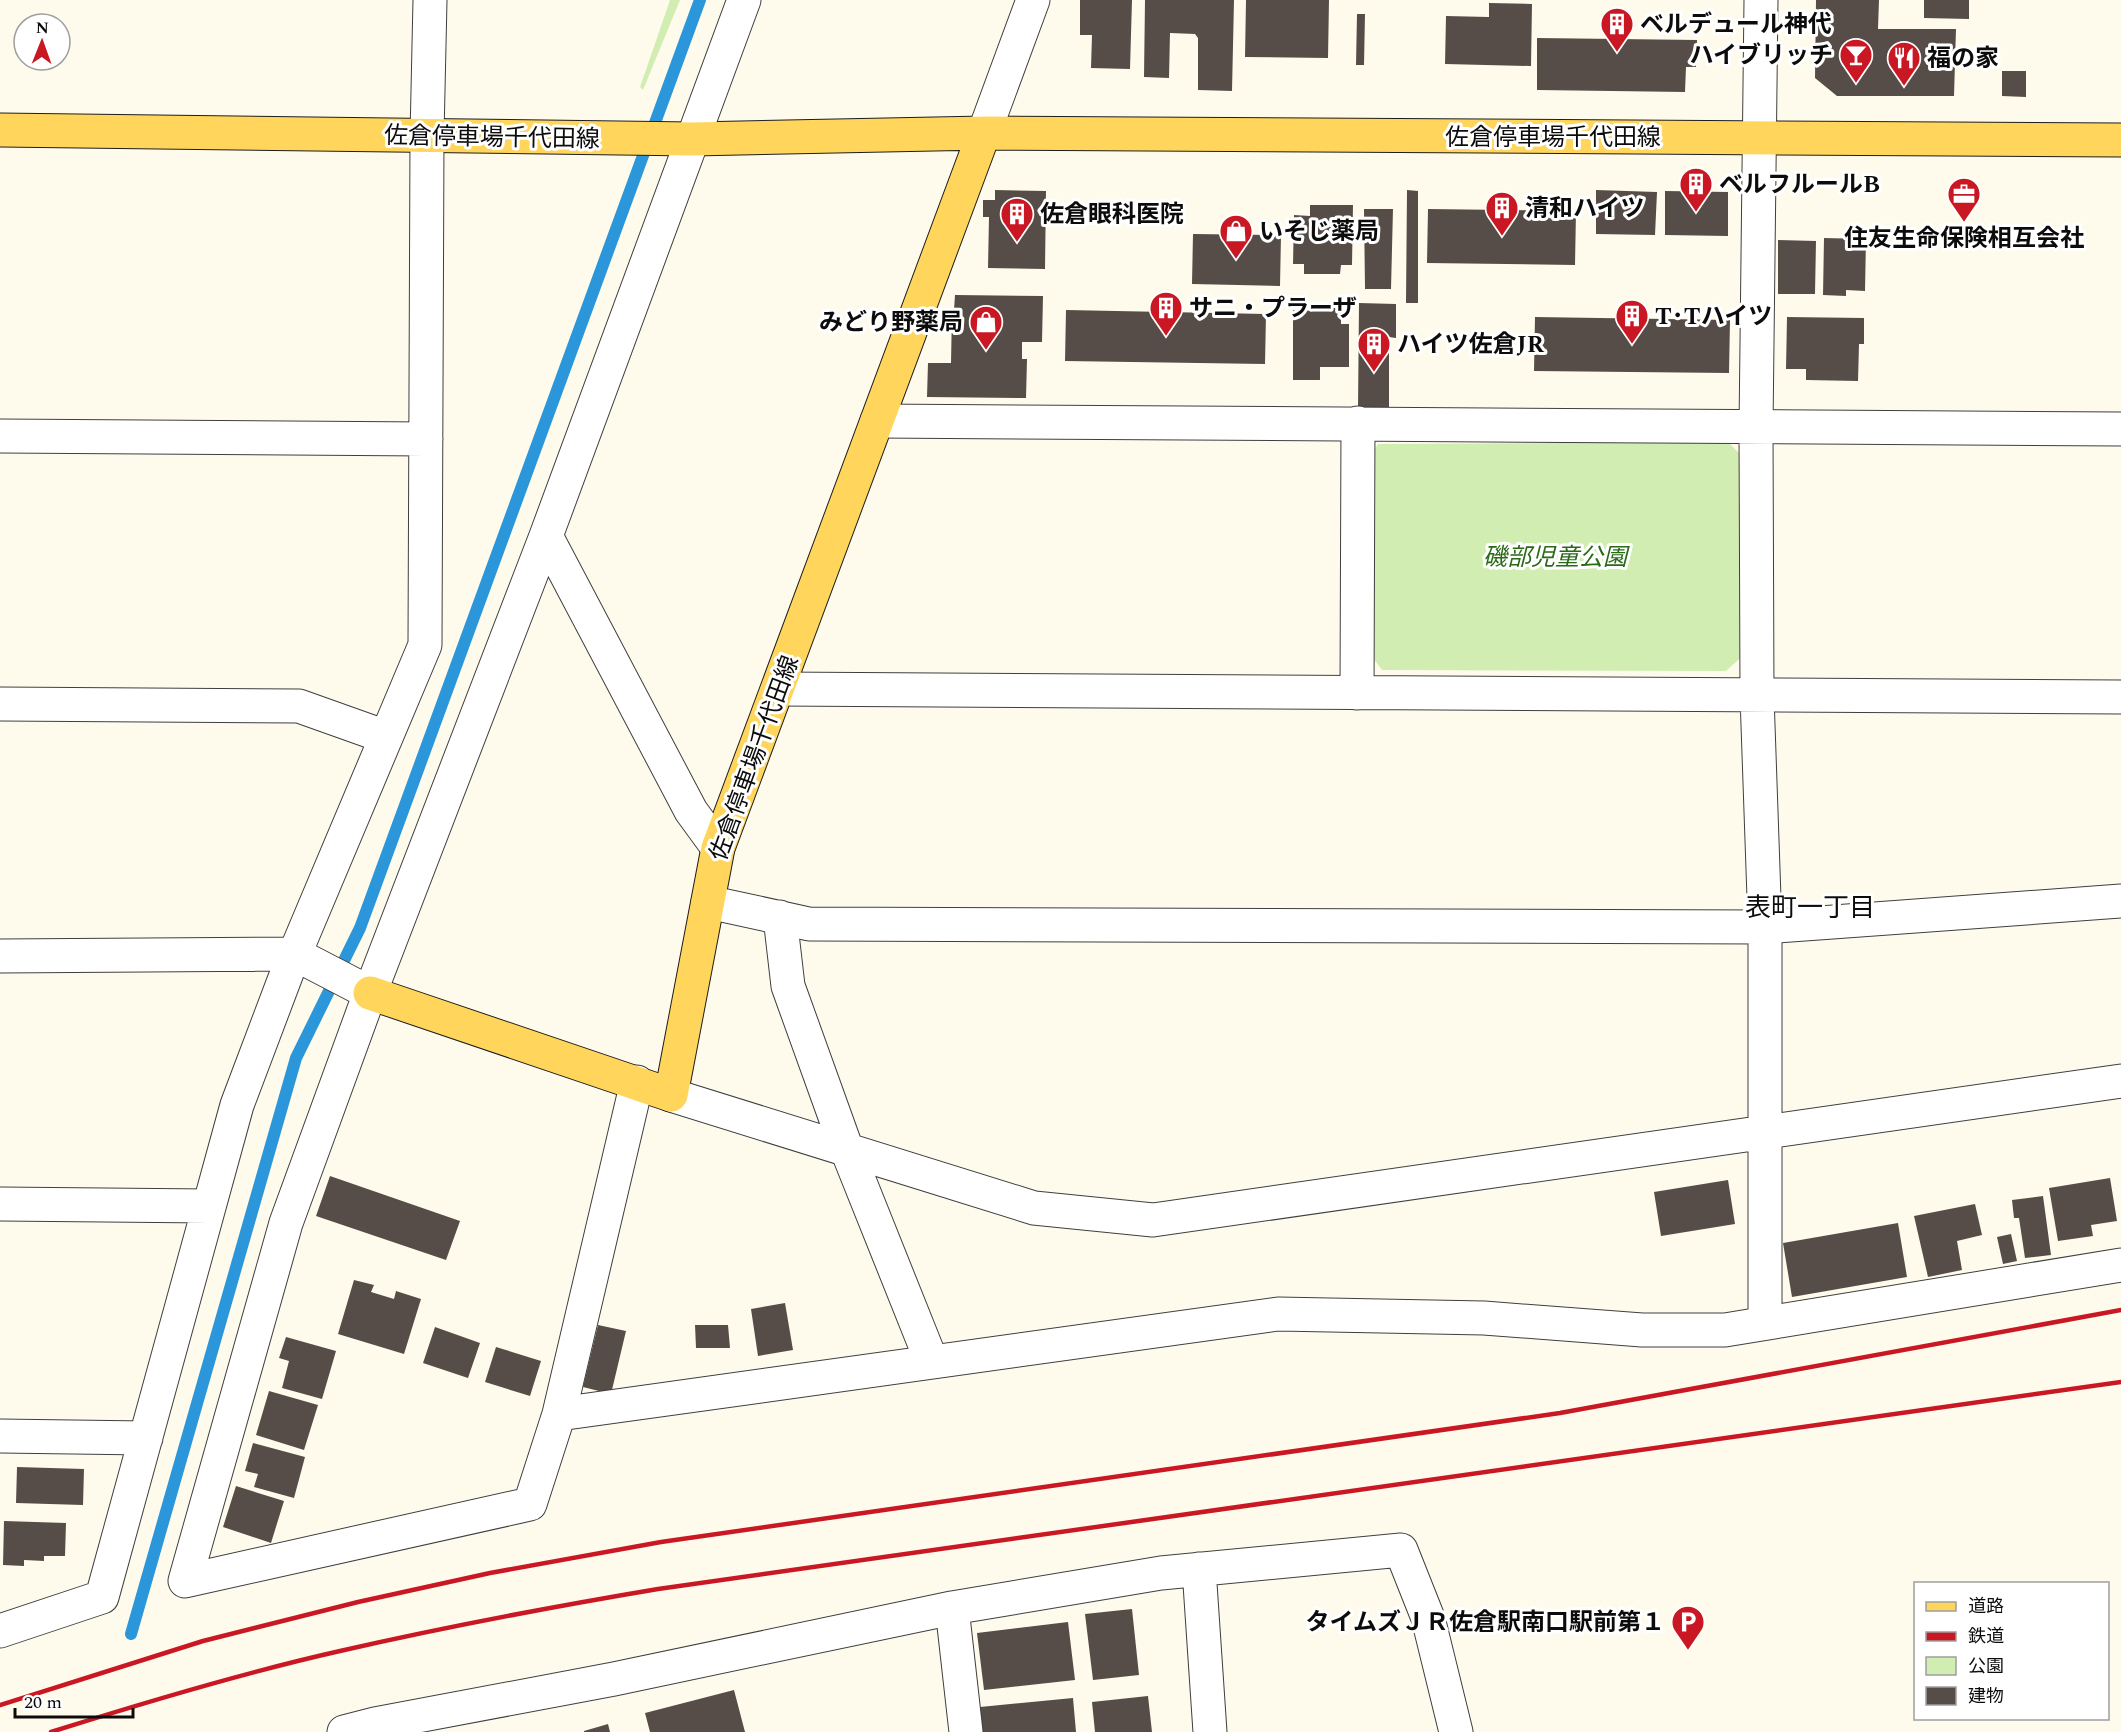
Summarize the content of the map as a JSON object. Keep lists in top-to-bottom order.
{
  "streets": {
    "main road": ["佐倉停車場千代田線"]
  },
  "districts": ["表町一丁目"],
  "parks": ["磯部児童公園"],
  "places": {
    "building": [
      "ベルデュール神代",
      "ベルフルールB",
      "清和ハイツ",
      "佐倉眼科医院",
      "サニ・プラーザ",
      "T･Tハイツ",
      "ハイツ佐倉JR"
    ],
    "bar": ["ハイブリッチ"],
    "restaurant": ["福の家"],
    "office": ["住友生命保険相互会社"],
    "shop": ["いそじ薬局", "みどり野薬局"],
    "parking": ["タイムズＪＲ佐倉駅南口駅前第１"]
  },
  "legend": [
    "道路",
    "鉄道",
    "公園",
    "建物"
  ],
  "scale_bar": "20 m",
  "north": "top"
}
